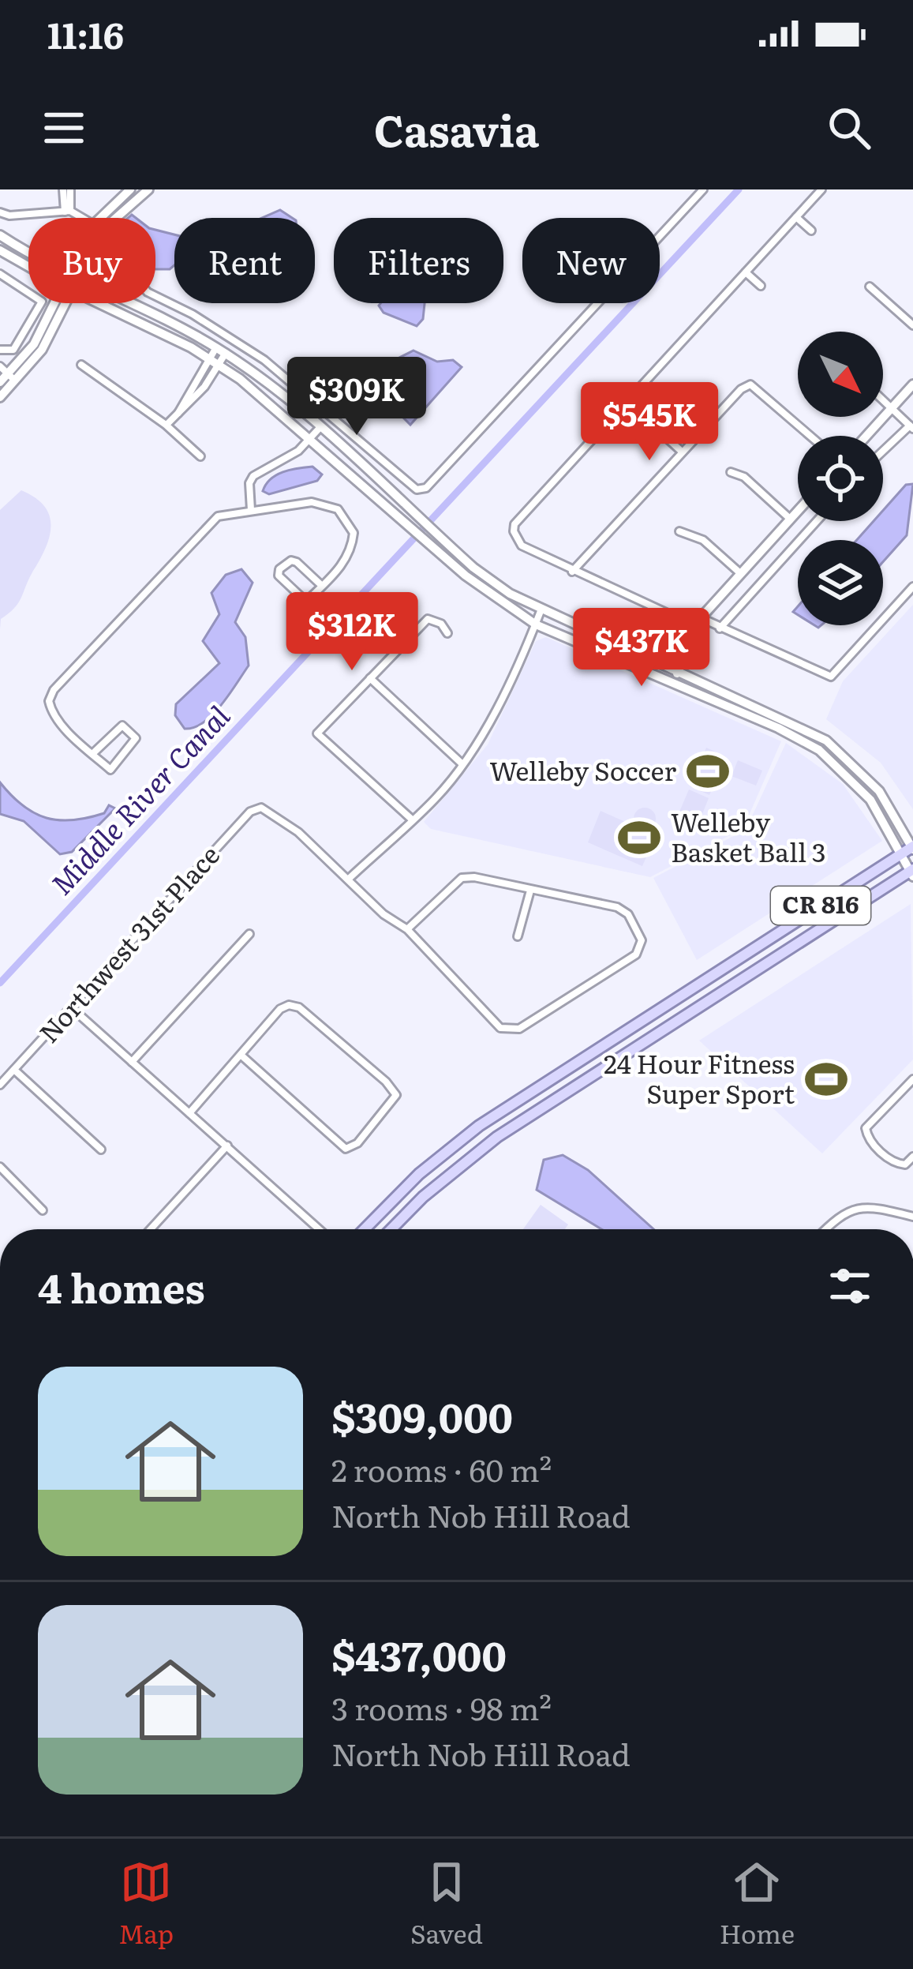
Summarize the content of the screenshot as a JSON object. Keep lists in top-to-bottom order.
{
  "streets": {
    "main road": ["CR 816"],
    "street": ["Northwest 31st Place"]
  },
  "water": ["Middle River Canal"],
  "places": {
    "sports": ["Welleby Soccer", "Welleby Basket Ball 3", "24 Hour Fitness Super Sport"]
  },
  "north": "bottom right",
  "page": {
    "status": "11:16",
    "header": "Casavia",
    "chip": [
      "Buy",
      "Rent",
      "Filters",
      "New"
    ],
    "price": [
      "$309K",
      "$545K",
      "$312K",
      "$437K"
    ],
    "heading": "4 homes",
    "list": [
      {
        "name": "$309,000",
        "note": "2 rooms · 60 m² · North Nob Hill Road"
      },
      {
        "name": "$437,000",
        "note": "3 rooms · 98 m² · North Nob Hill Road"
      }
    ],
    "tabs": ["Map", "Saved", "Home"]
  }
}
